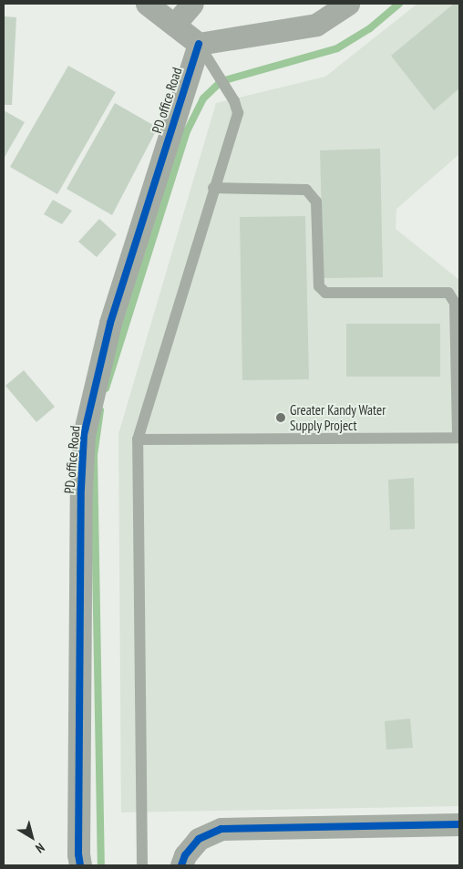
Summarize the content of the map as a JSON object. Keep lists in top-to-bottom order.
{
  "streets": {
    "street": ["PD office Road"]
  },
  "places": ["Greater Kandy Water Supply Project"],
  "north": "bottom right"
}
